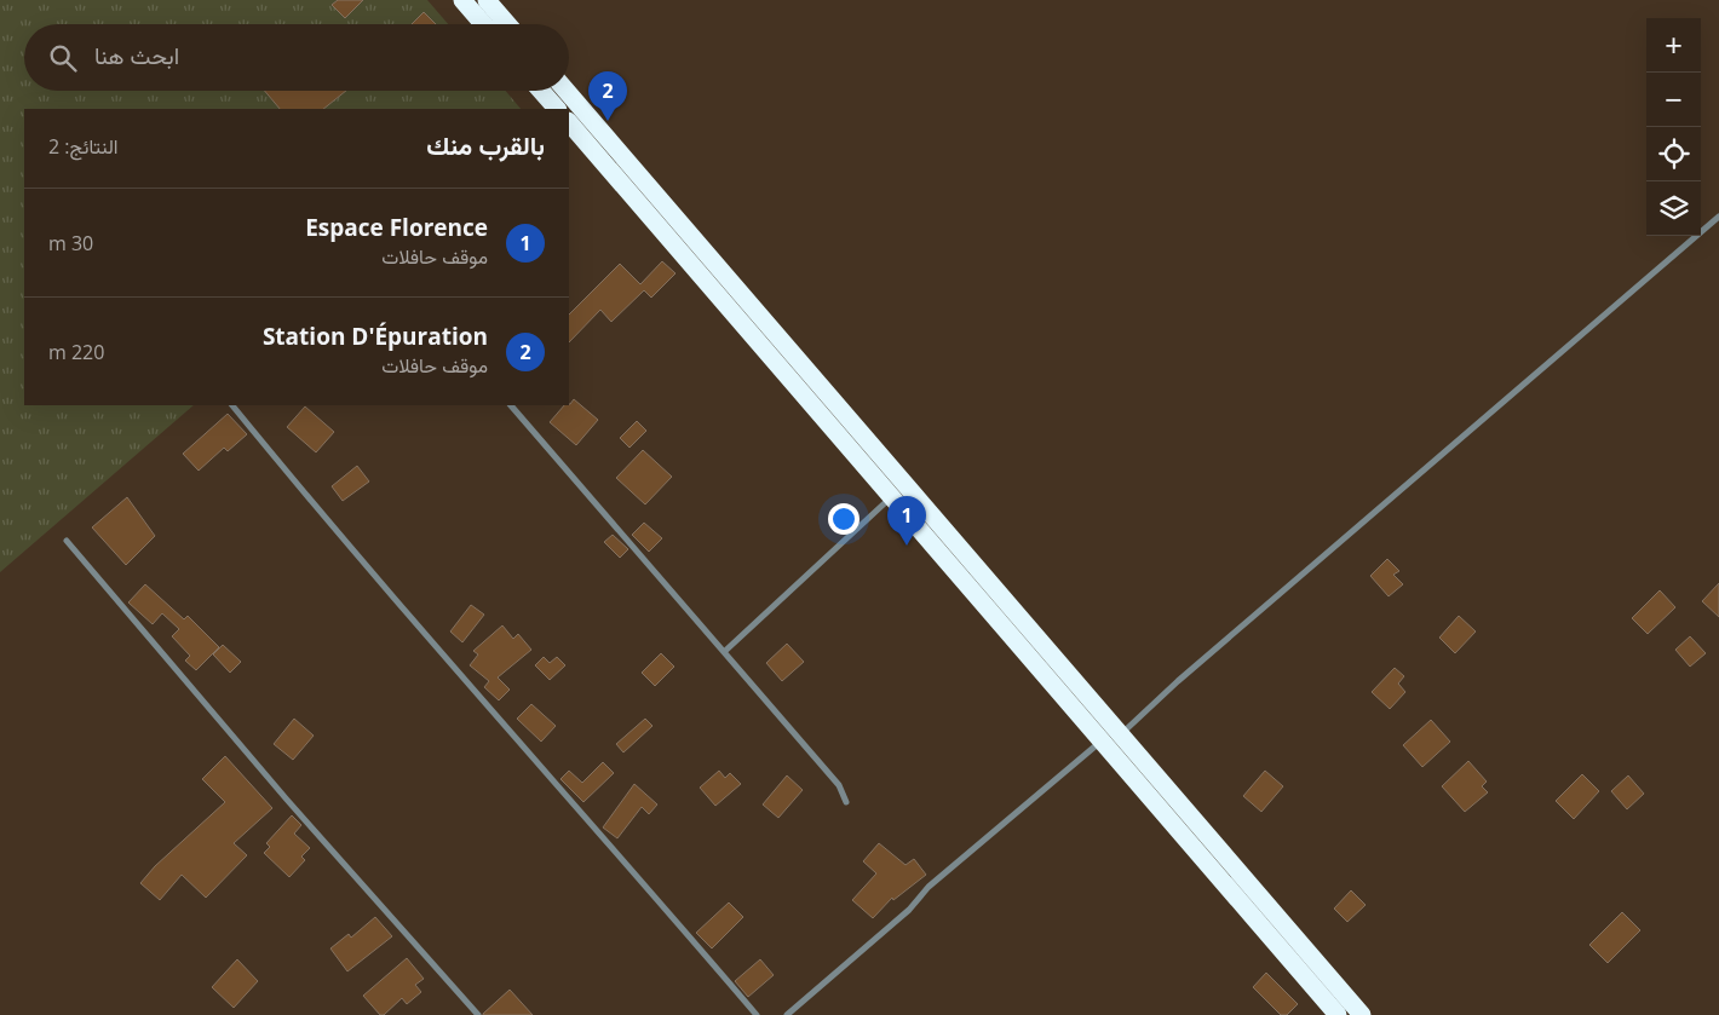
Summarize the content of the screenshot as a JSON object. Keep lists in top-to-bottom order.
{
  "page": {
    "map_buttons": ["+", "−"],
    "search": "ابحث هنا",
    "pins": ["2", "1"],
    "heading": ["بالقرب منك", "النتائج: 2"],
    "list": [
      {
        "mark": "1",
        "name": "Espace Florence",
        "note": "موقف حافلات",
        "value": "30 m"
      },
      {
        "mark": "2",
        "name": "Station D'Épuration",
        "note": "موقف حافلات",
        "value": "220 m"
      }
    ]
  }
}
